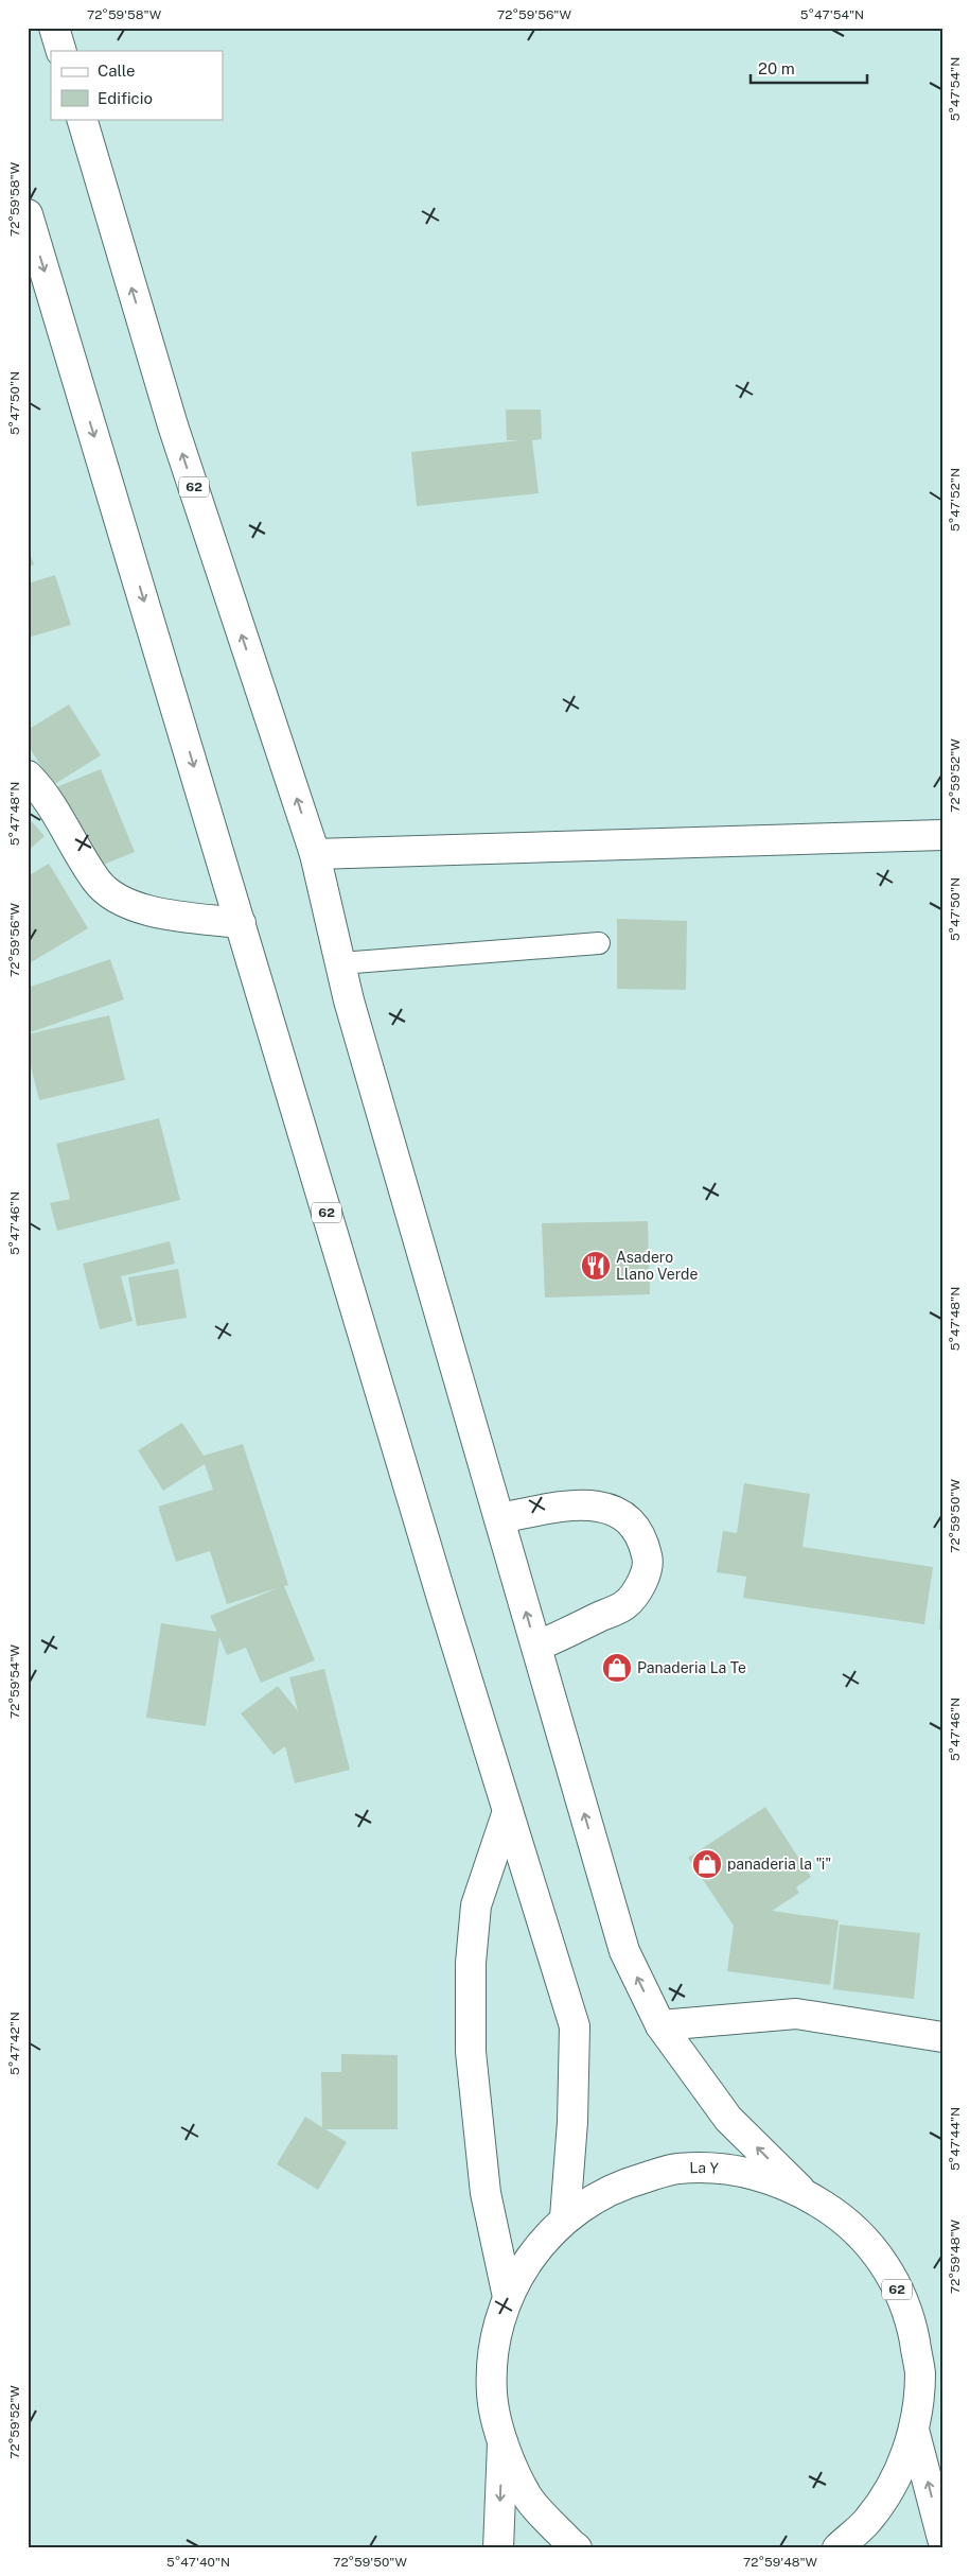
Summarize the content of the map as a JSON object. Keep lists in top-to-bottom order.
{
  "streets": {
    "main road": ["62", "La Y"]
  },
  "crossings": [
    ["62", "La Y"]
  ],
  "places": {
    "restaurant": ["Asadero Llano Verde"],
    "shop": ["Panaderia La Te", "panaderia la \"i\""]
  },
  "legend": ["Calle", "Edificio"],
  "scale_bar": "20 m",
  "coordinates": [
    "72°59'58\"W",
    "72°59'56\"W",
    "5°47'54\"N",
    "5°47'50\"N",
    "5°47'52\"N",
    "72°59'52\"W",
    "5°47'48\"N",
    "5°47'46\"N",
    "72°59'50\"W",
    "72°59'54\"W",
    "5°47'42\"N",
    "5°47'44\"N",
    "72°59'48\"W",
    "5°47'40\"N"
  ]
}
